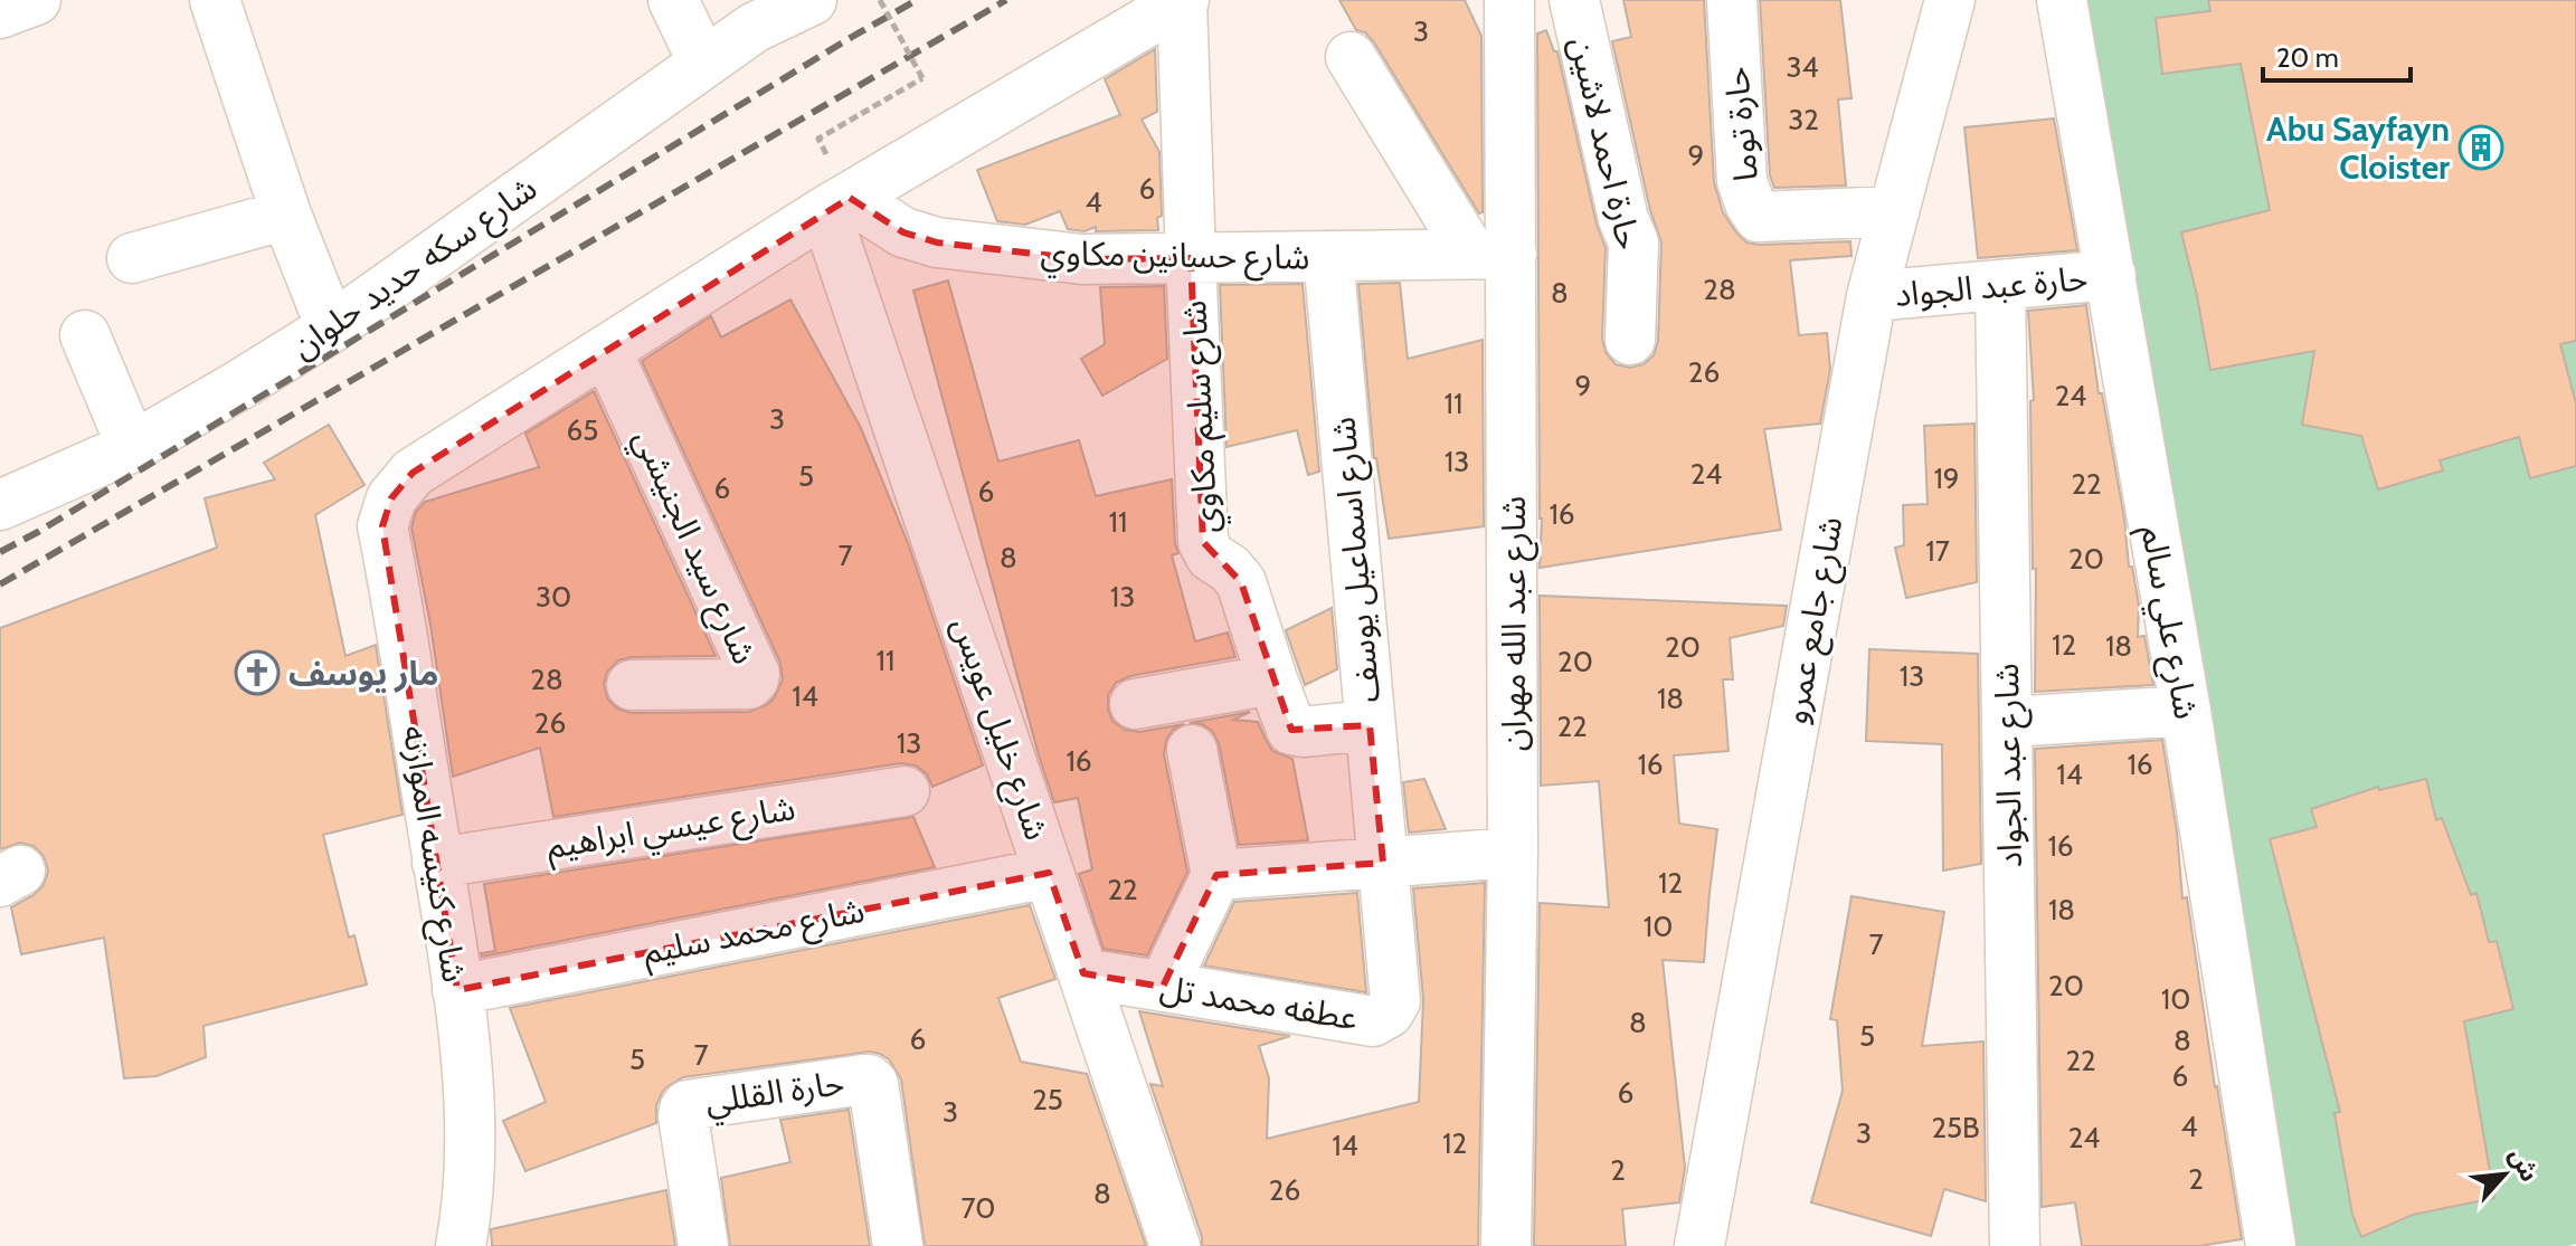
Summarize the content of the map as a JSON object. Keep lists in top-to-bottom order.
{
  "streets": {
    "street": [
      "حارة توما",
      "حارة احمد لاشين",
      "شارع حسانين مكاوي",
      "شارع سكه حديد حلوان",
      "حارة عبد الجواد",
      "شارع سليم مكاوي",
      "شارع سيد الجنيشي",
      "شارع اسماعيل يوسف",
      "شارع جامع عمرو",
      "شارع علي سالم",
      "شارع عبد الله مهران",
      "شارع خليل عويس",
      "شارع عبد الجواد",
      "شارع عيسي ابراهيم",
      "شارع كنيسه الموازنه",
      "شارع محمد سليم",
      "عطفه محمد تل",
      "حارة القللي"
    ]
  },
  "crossings": [
    ["حارة توما", "شارع جامع عمرو"],
    ["شارع حسانين مكاوي", "شارع سليم مكاوي"],
    ["شارع حسانين مكاوي", "شارع اسماعيل يوسف"],
    ["شارع حسانين مكاوي", "شارع عبد الله مهران"],
    ["شارع حسانين مكاوي", "شارع خليل عويس"],
    ["حارة عبد الجواد", "شارع جامع عمرو"],
    ["حارة عبد الجواد", "شارع علي سالم"],
    ["حارة عبد الجواد", "شارع عبد الجواد"],
    ["شارع سليم مكاوي", "شارع اسماعيل يوسف"],
    ["شارع سيد الجنيشي", "شارع كنيسه الموازنه"],
    ["شارع اسماعيل يوسف", "عطفه محمد تل"],
    ["شارع خليل عويس", "شارع محمد سليم"],
    ["شارع خليل عويس", "عطفه محمد تل"],
    ["شارع عيسي ابراهيم", "شارع كنيسه الموازنه"],
    ["شارع كنيسه الموازنه", "شارع محمد سليم"]
  ],
  "places": {
    "building": ["Abu Sayfayn Cloister"],
    "church": ["مار يوسف"]
  },
  "house_numbers": [
    "3",
    "34",
    "32",
    "9",
    "6",
    "4",
    "28",
    "8",
    "26",
    "9",
    "24",
    "11",
    "3",
    "65",
    "13",
    "24",
    "5",
    "19",
    "22",
    "6",
    "6",
    "16",
    "11",
    "17",
    "7",
    "8",
    "20",
    "30",
    "13",
    "12",
    "18",
    "20",
    "11",
    "20",
    "13",
    "28",
    "14",
    "18",
    "26",
    "22",
    "13",
    "16",
    "16",
    "16",
    "14",
    "16",
    "12",
    "22",
    "18",
    "10",
    "7",
    "20",
    "10",
    "8",
    "5",
    "6",
    "8",
    "7",
    "5",
    "22",
    "6",
    "6",
    "25",
    "3",
    "4",
    "25B",
    "3",
    "24",
    "12",
    "14",
    "2",
    "2",
    "26",
    "8",
    "70"
  ],
  "scale_bar": "20 m",
  "north": "top right"
}
